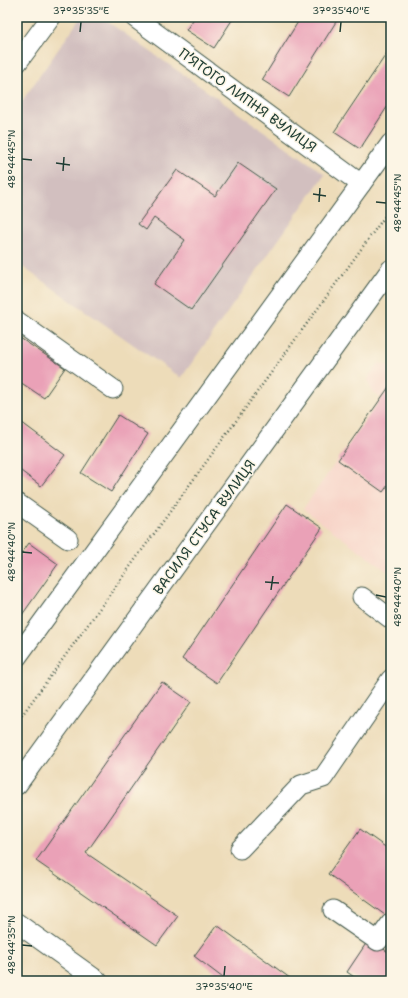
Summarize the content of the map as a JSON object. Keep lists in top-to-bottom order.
{
  "streets": {
    "street": ["П’ЯТОГО ЛИПНЯ ВУЛИЦЯ", "ВАСИЛЯ СТУСА ВУЛИЦЯ"]
  },
  "coordinates": [
    "37°35'35\"E",
    "37°35'40\"E",
    "48°44'45\"N",
    "48°44'40\"N",
    "48°44'35\"N"
  ]
}
